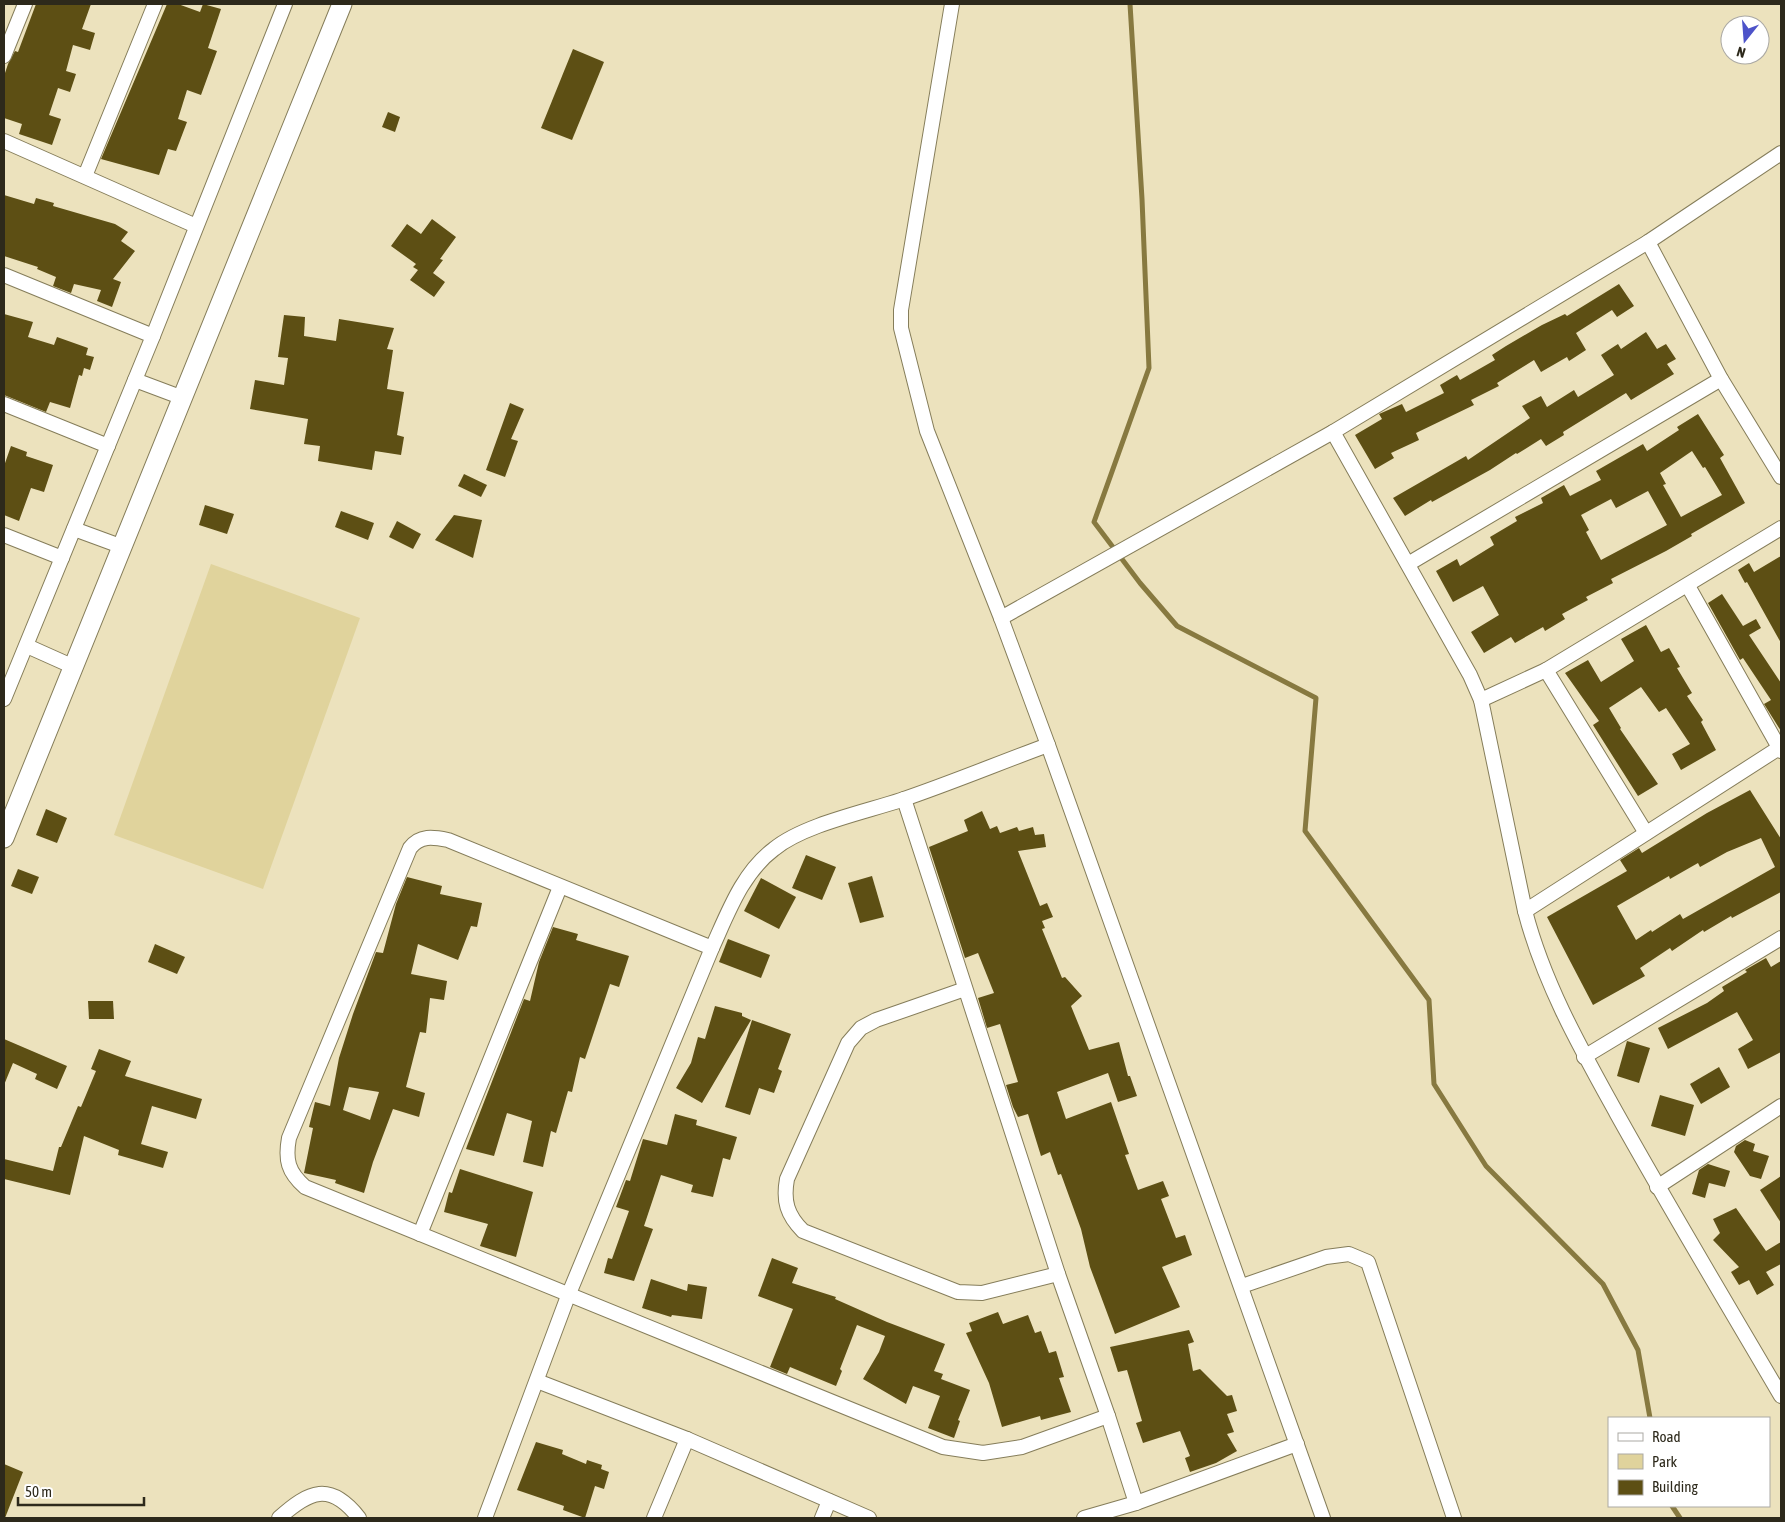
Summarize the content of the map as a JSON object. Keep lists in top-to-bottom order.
{
  "legend": ["Road", "Park", "Building"],
  "scale_bar": "50 m",
  "north": "bottom"
}
